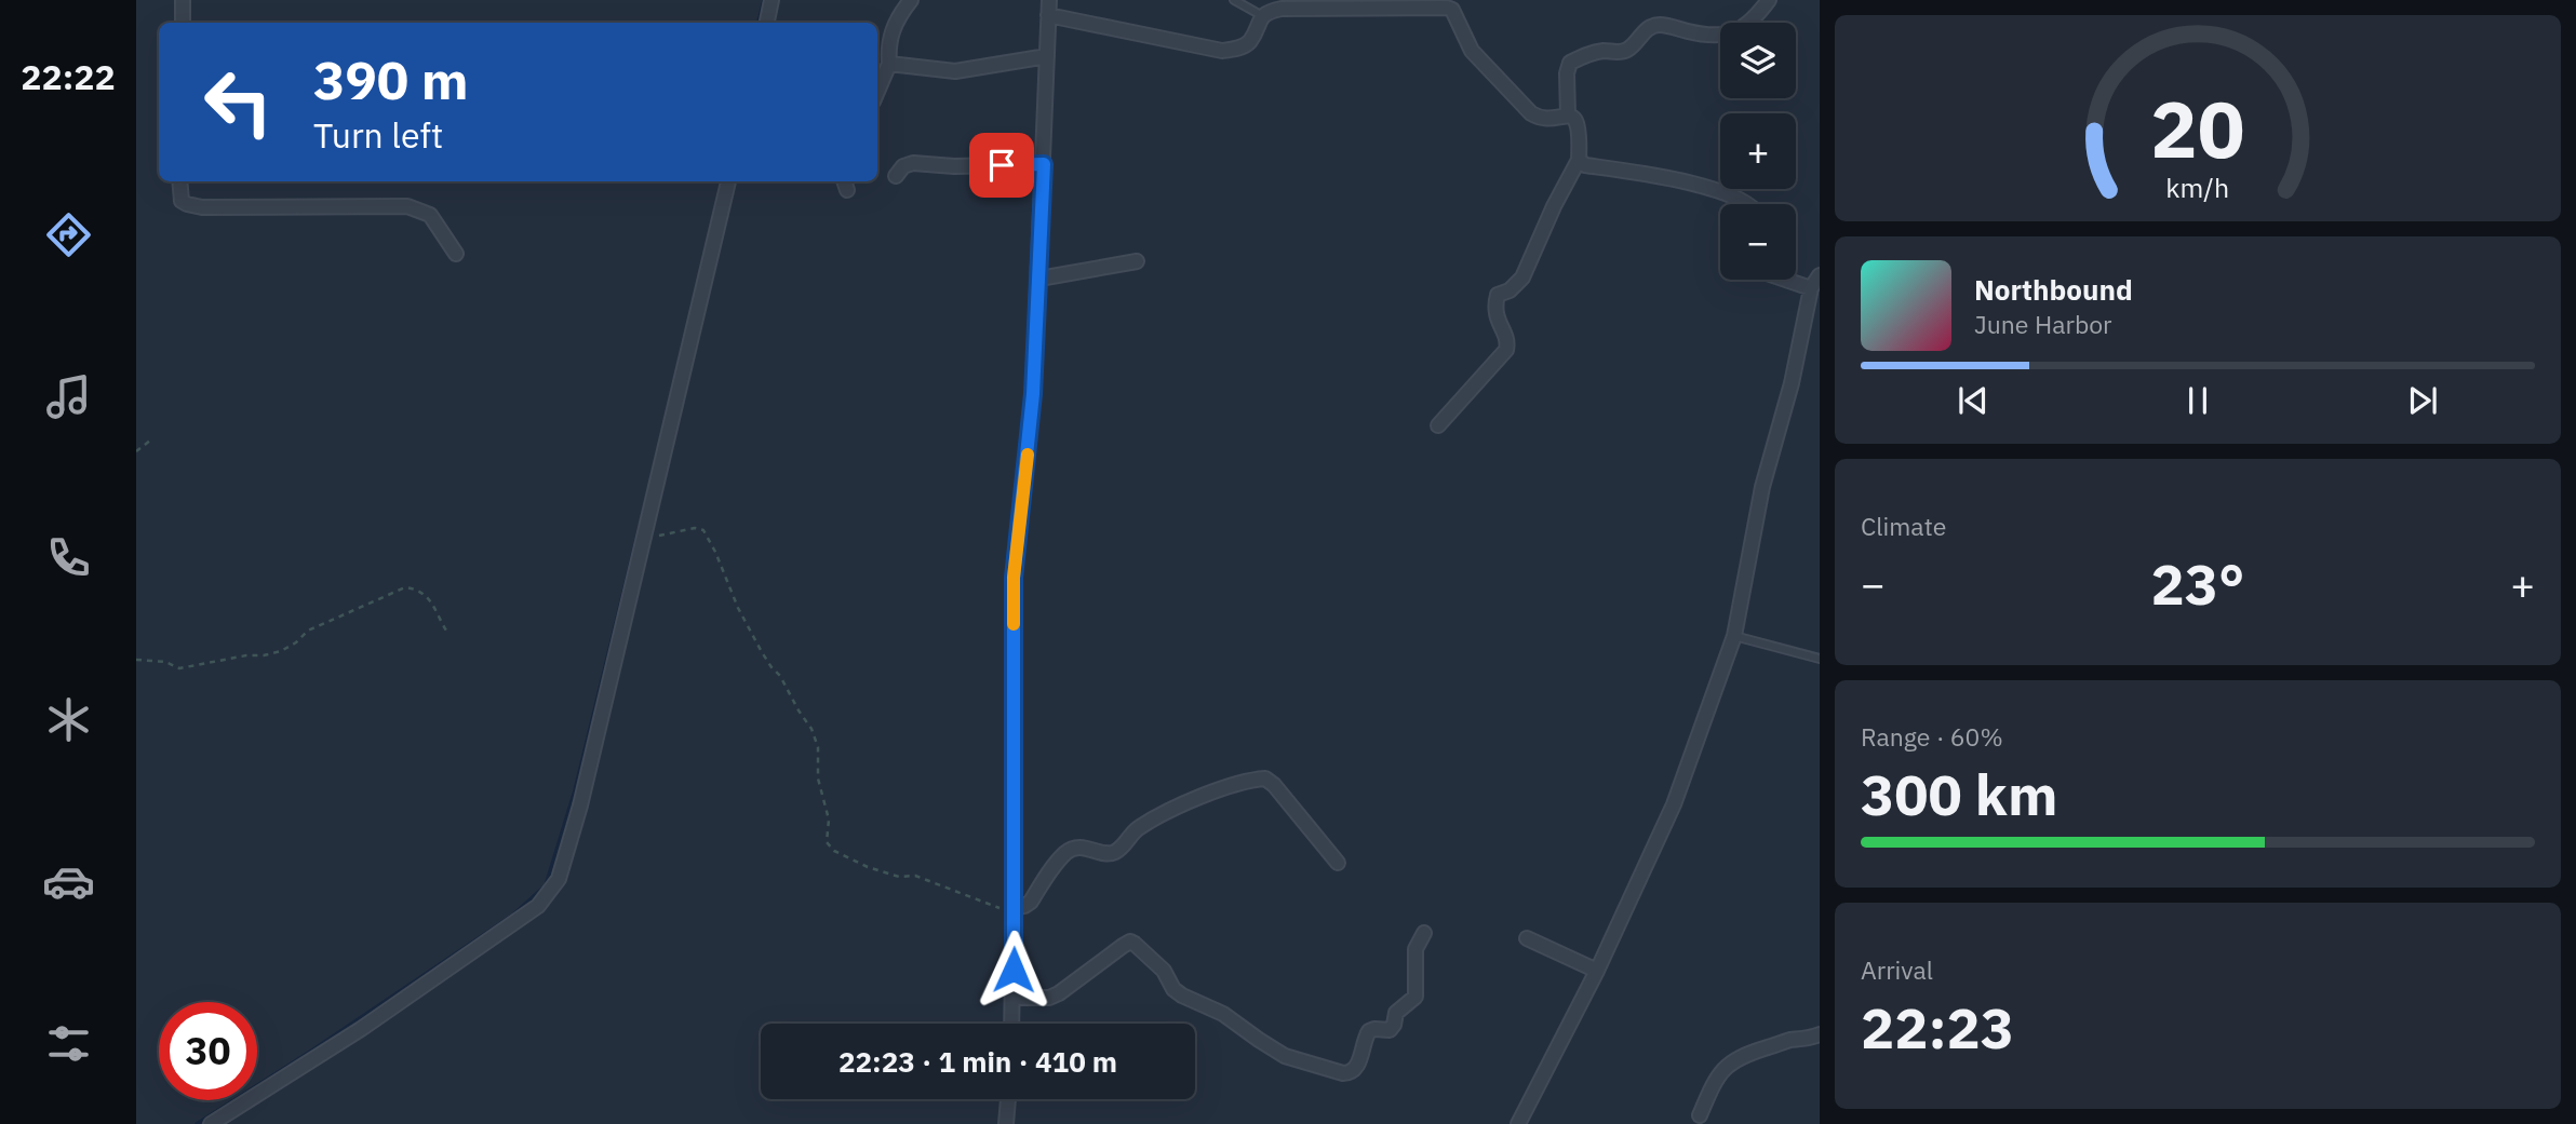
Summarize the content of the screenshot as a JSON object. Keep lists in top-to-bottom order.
{
  "page": {
    "tabs": "22:22",
    "map_buttons": ["+", "−"],
    "turn": ["390 m", "Turn left"],
    "song": ["Northbound", "June Harbor"],
    "tile": [
      "Climate",
      ["Range · 60%", "300 km"],
      ["Arrival", "22:23"]
    ],
    "heat": ["−", "23°", "+"],
    "limit": "30",
    "trip": "22:23 · 1 min · 410 m",
    "gauge": ["20", "km/h"]
  }
}
